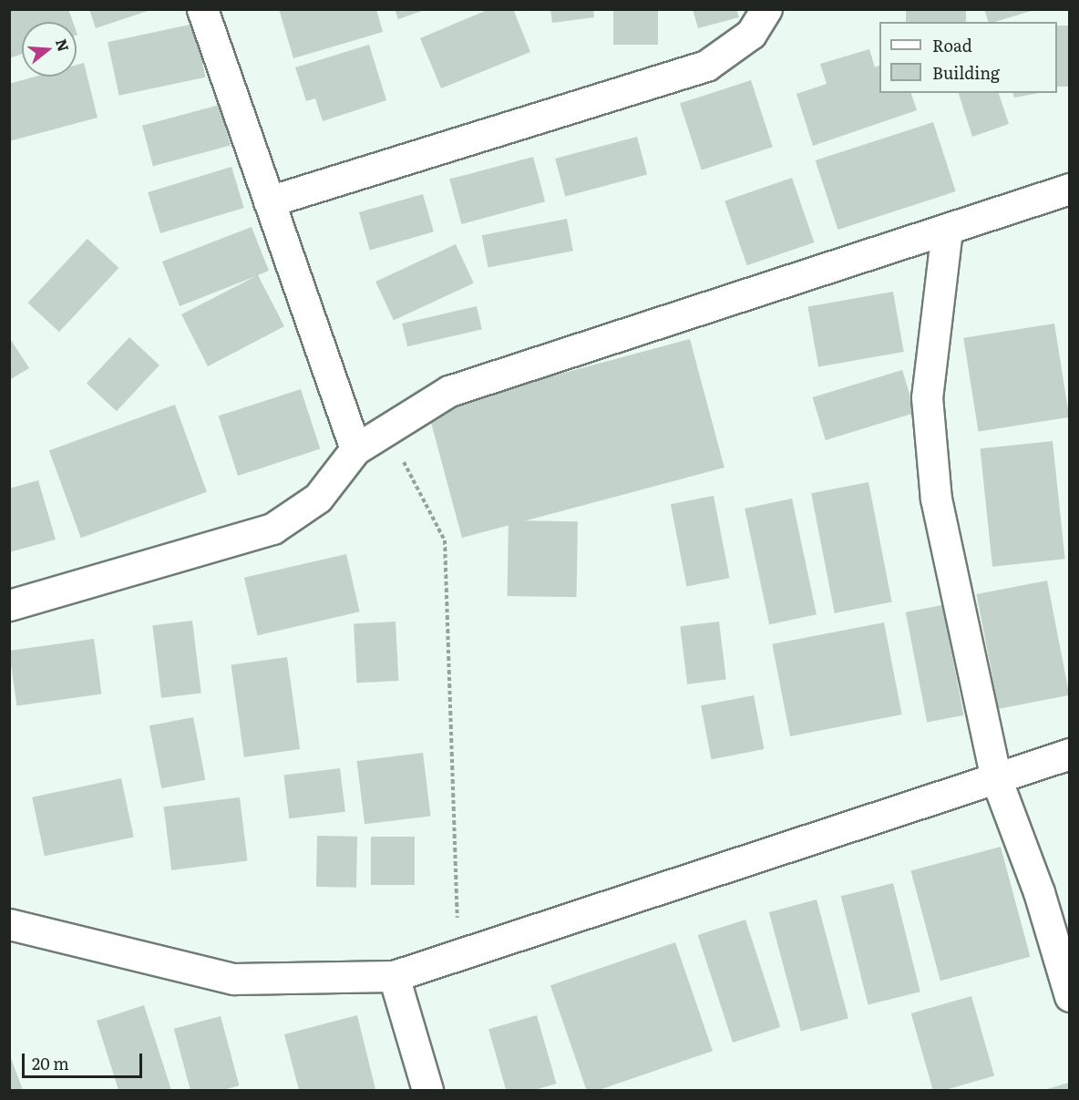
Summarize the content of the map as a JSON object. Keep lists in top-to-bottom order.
{
  "legend": ["Road", "Building"],
  "scale_bar": "20 m",
  "north": "right"
}
